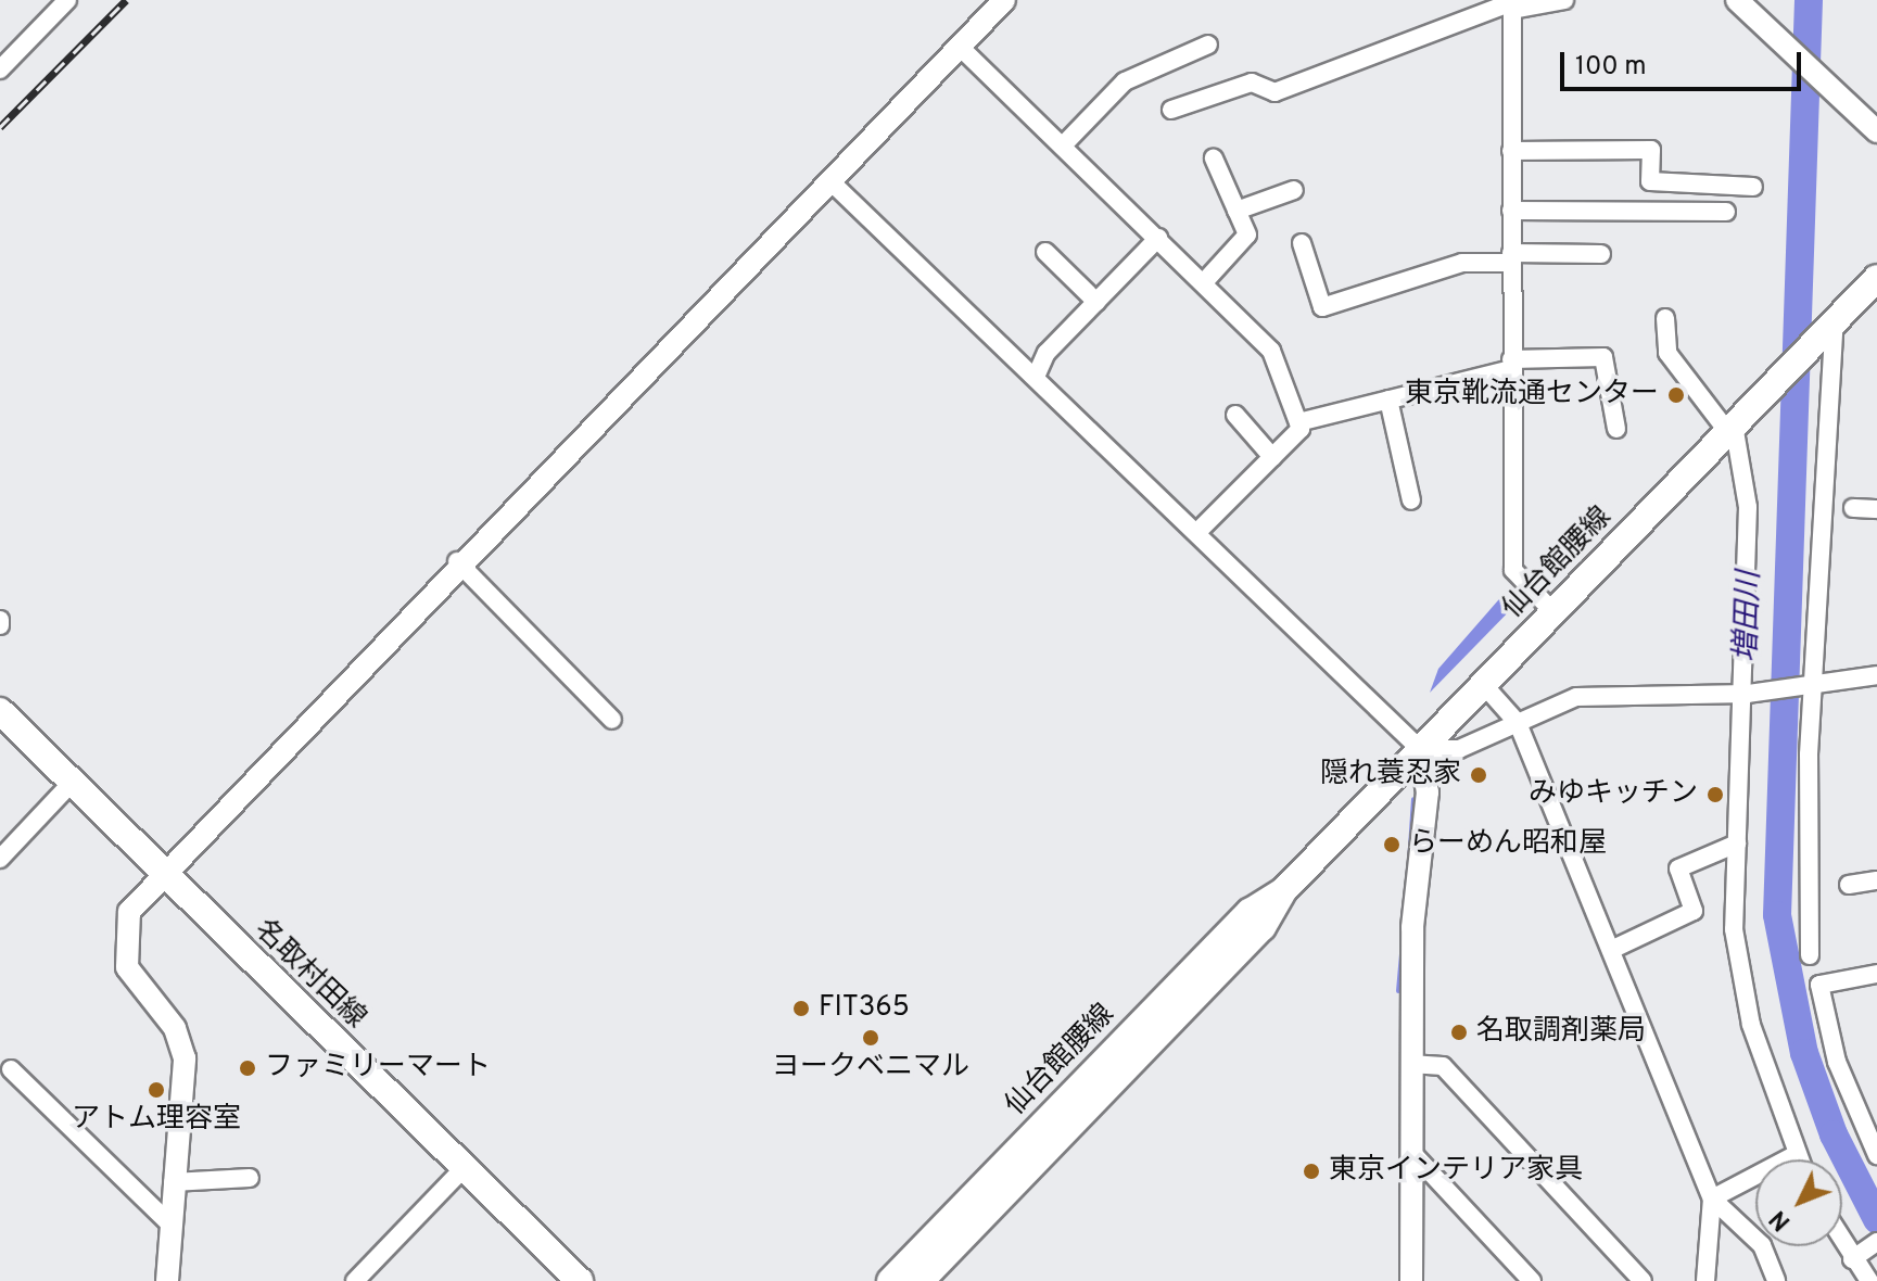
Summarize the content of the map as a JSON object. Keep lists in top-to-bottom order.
{
  "streets": {
    "main road": ["仙台館腰線", "名取村田線"]
  },
  "water": ["増田川"],
  "places": [
    "東京靴流通センター",
    "隠れ蓑忍家",
    "みゆキッチン",
    "らーめん昭和屋",
    "FIT365",
    "名取調剤薬局",
    "ヨークベニマル",
    "ファミリーマート",
    "アトム理容室",
    "東京インテリア家具"
  ],
  "scale_bar": "100 m",
  "north": "bottom left"
}
